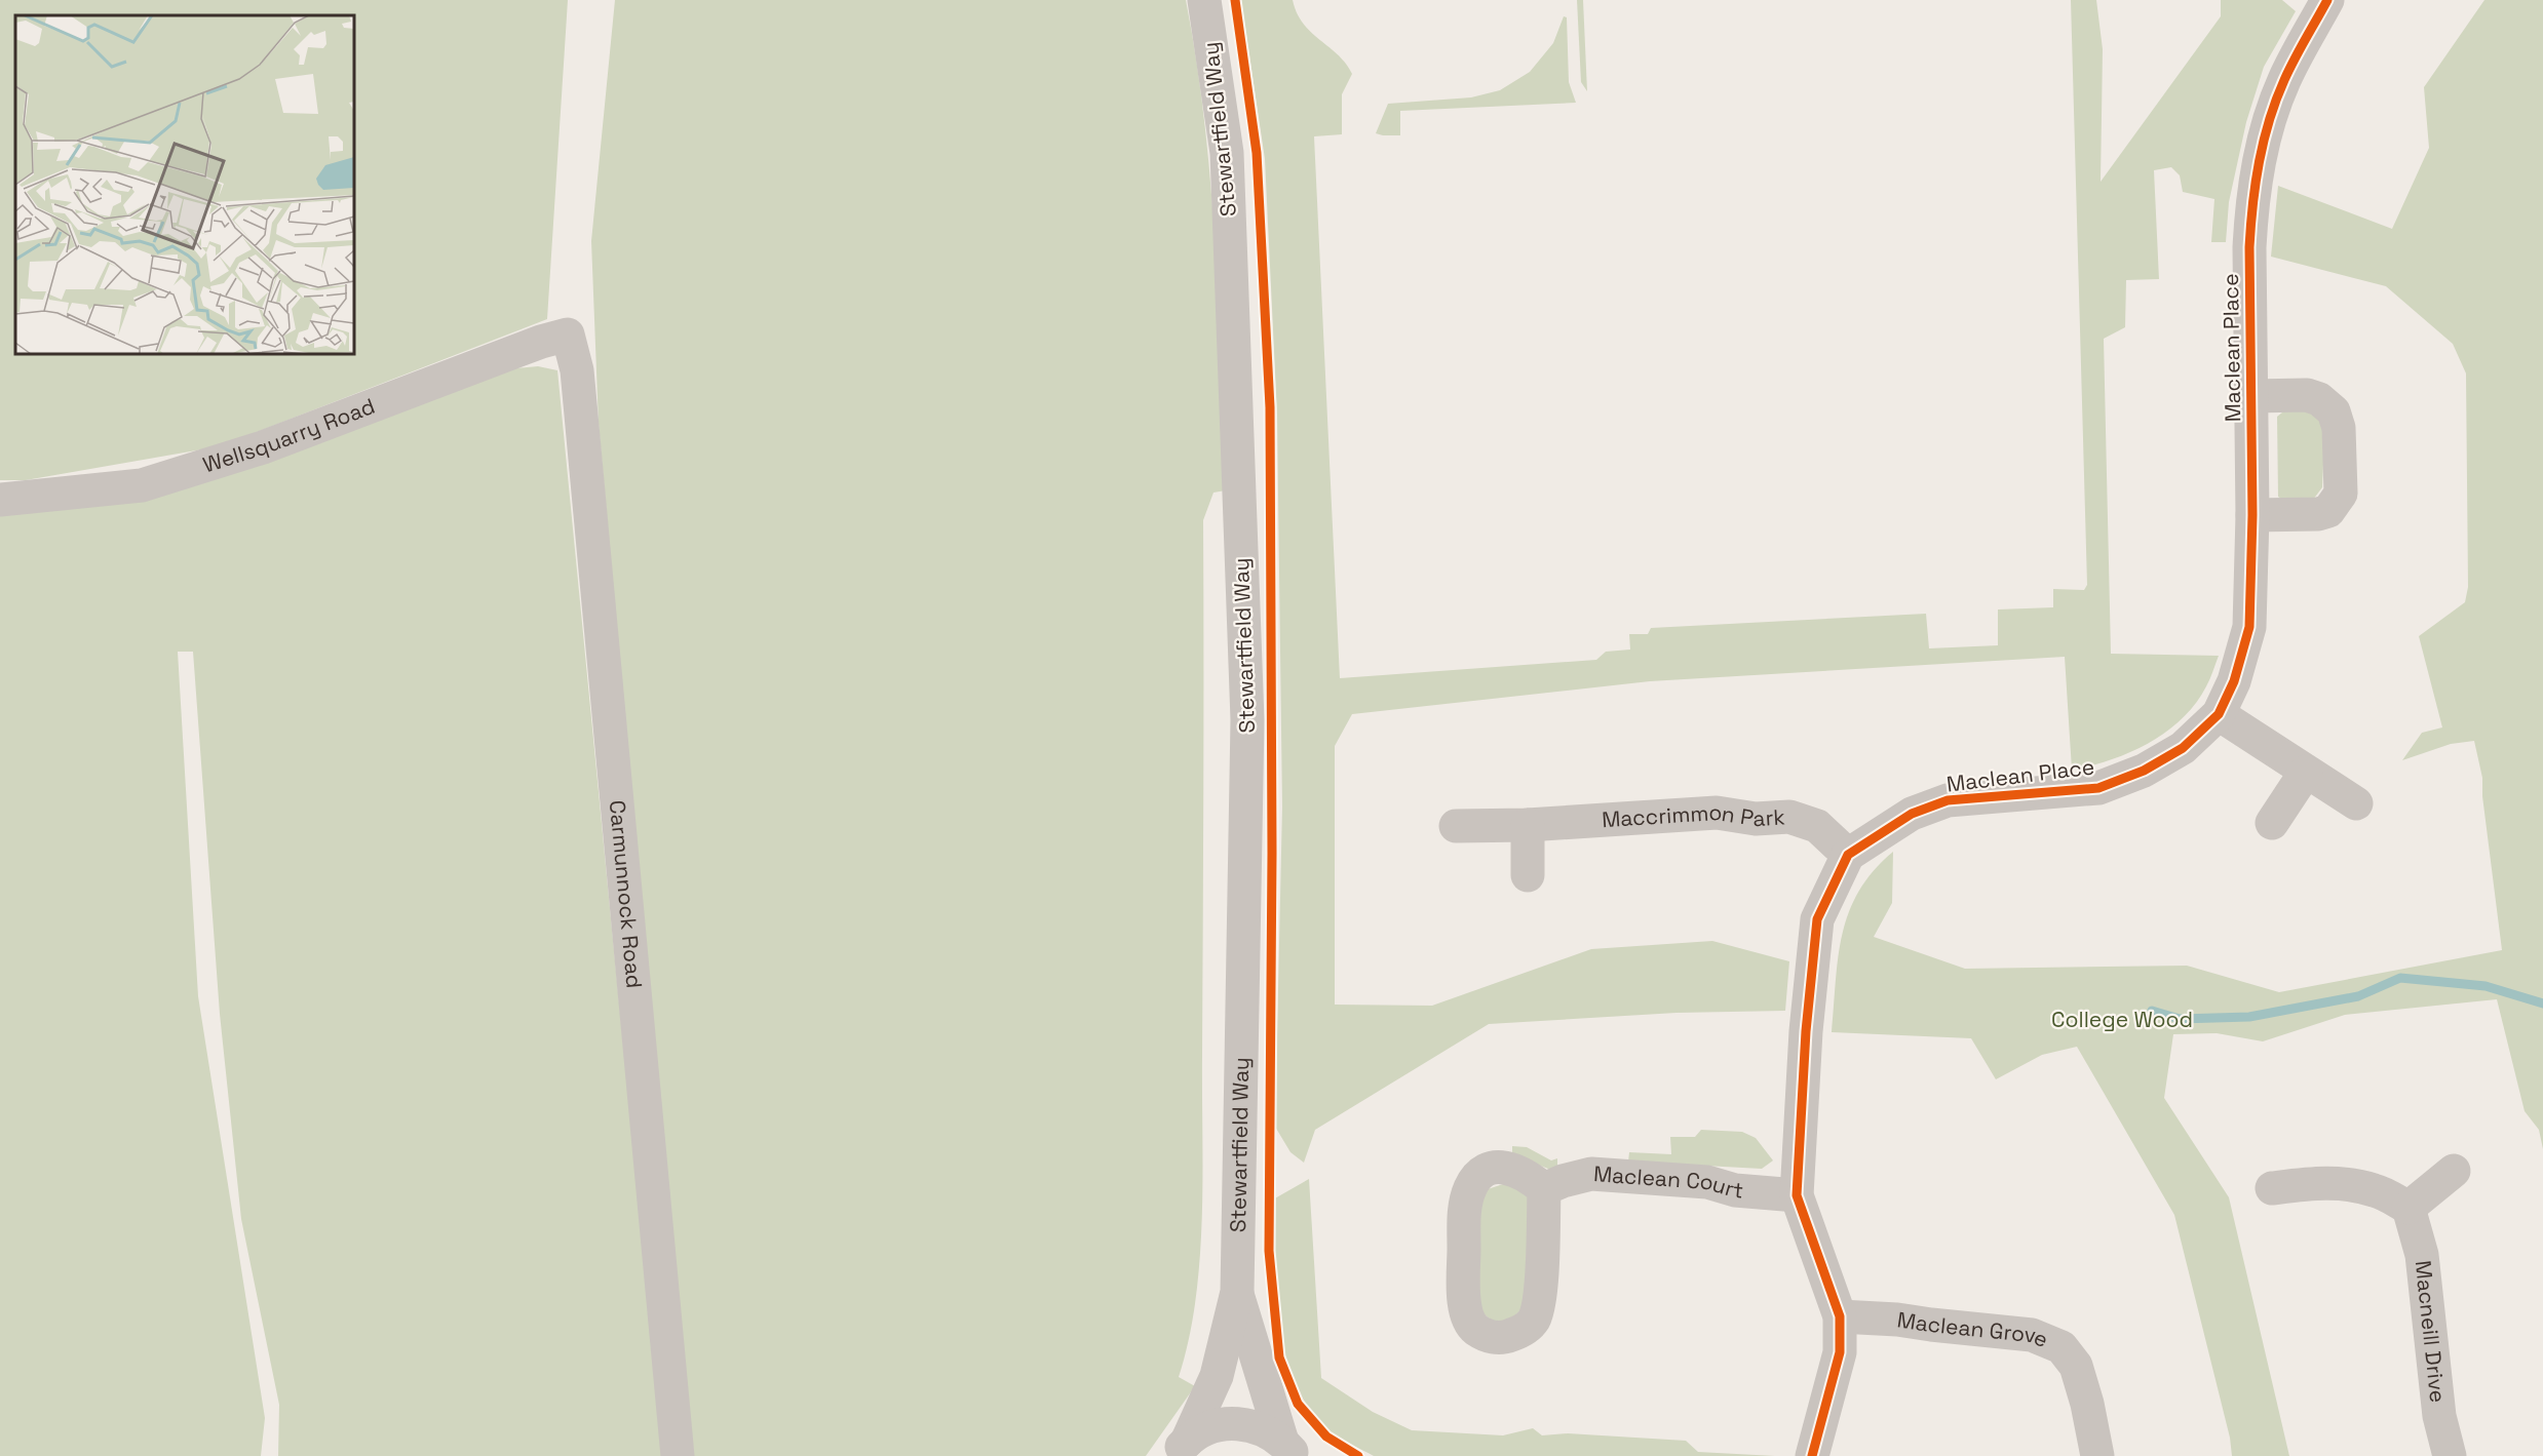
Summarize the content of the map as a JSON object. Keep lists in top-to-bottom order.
{
  "streets": {
    "street": [
      "Stewartfield Way",
      "Maclean Place",
      "Wellsquarry Road",
      "Maccrimmon Park",
      "Carmunnock Road",
      "Maclean Court",
      "Maclean Grove",
      "Macneill Drive"
    ]
  },
  "crossings": [
    ["Maclean Place", "Maccrimmon Park"],
    ["Wellsquarry Road", "Carmunnock Road"]
  ],
  "parks": ["College Wood"]
}
